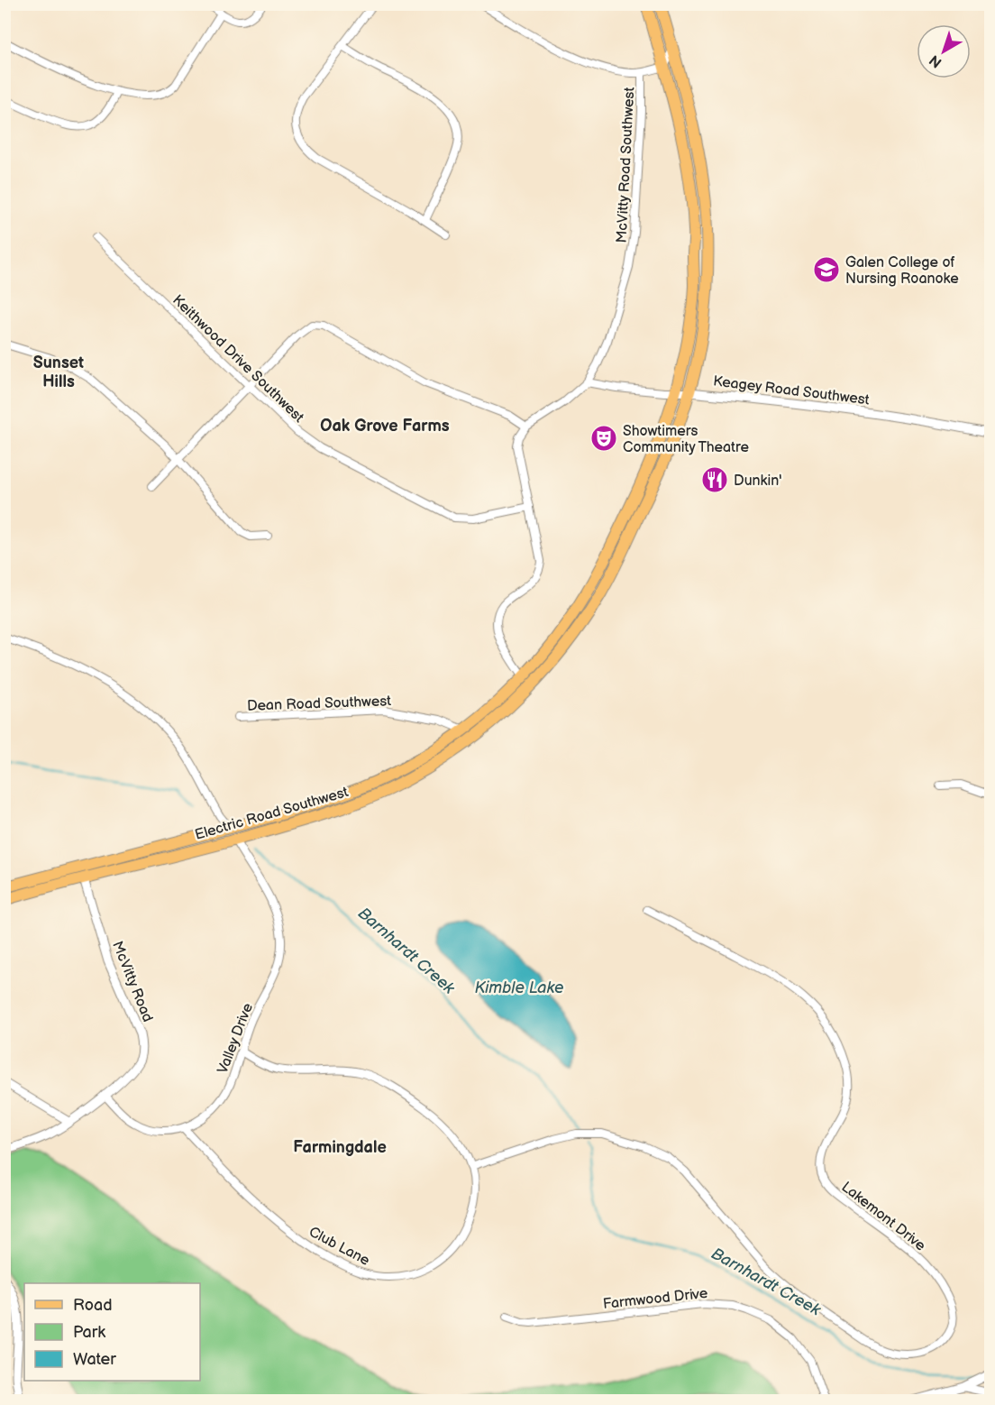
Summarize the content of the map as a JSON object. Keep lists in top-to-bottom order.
{
  "streets": {
    "main road": ["Electric Road Southwest"],
    "street": [
      "McVitty Road Southwest",
      "Keithwood Drive Southwest",
      "Keagey Road Southwest",
      "Dean Road Southwest",
      "McVitty Road",
      "Valley Drive",
      "Lakemont Drive",
      "Club Lane",
      "Farmwood Drive"
    ]
  },
  "crossings": [
    ["McVitty Road Southwest", "Keagey Road Southwest"],
    ["Keagey Road Southwest", "Electric Road Southwest"],
    ["Dean Road Southwest", "Electric Road Southwest"],
    ["Electric Road Southwest", "McVitty Road"],
    ["Electric Road Southwest", "Valley Drive"],
    ["McVitty Road", "Valley Drive"],
    ["Valley Drive", "Club Lane"],
    ["Lakemont Drive", "Club Lane"]
  ],
  "districts": ["Sunset Hills", "Oak Grove Farms", "Farmingdale"],
  "water": ["Barnhardt Creek", "Kimble Lake"],
  "places": {
    "school or university": ["Galen College of Nursing Roanoke"],
    "theatre": ["Showtimers Community Theatre"],
    "restaurant": ["Dunkin'"]
  },
  "legend": ["Road", "Park", "Water"],
  "north": "bottom left"
}
